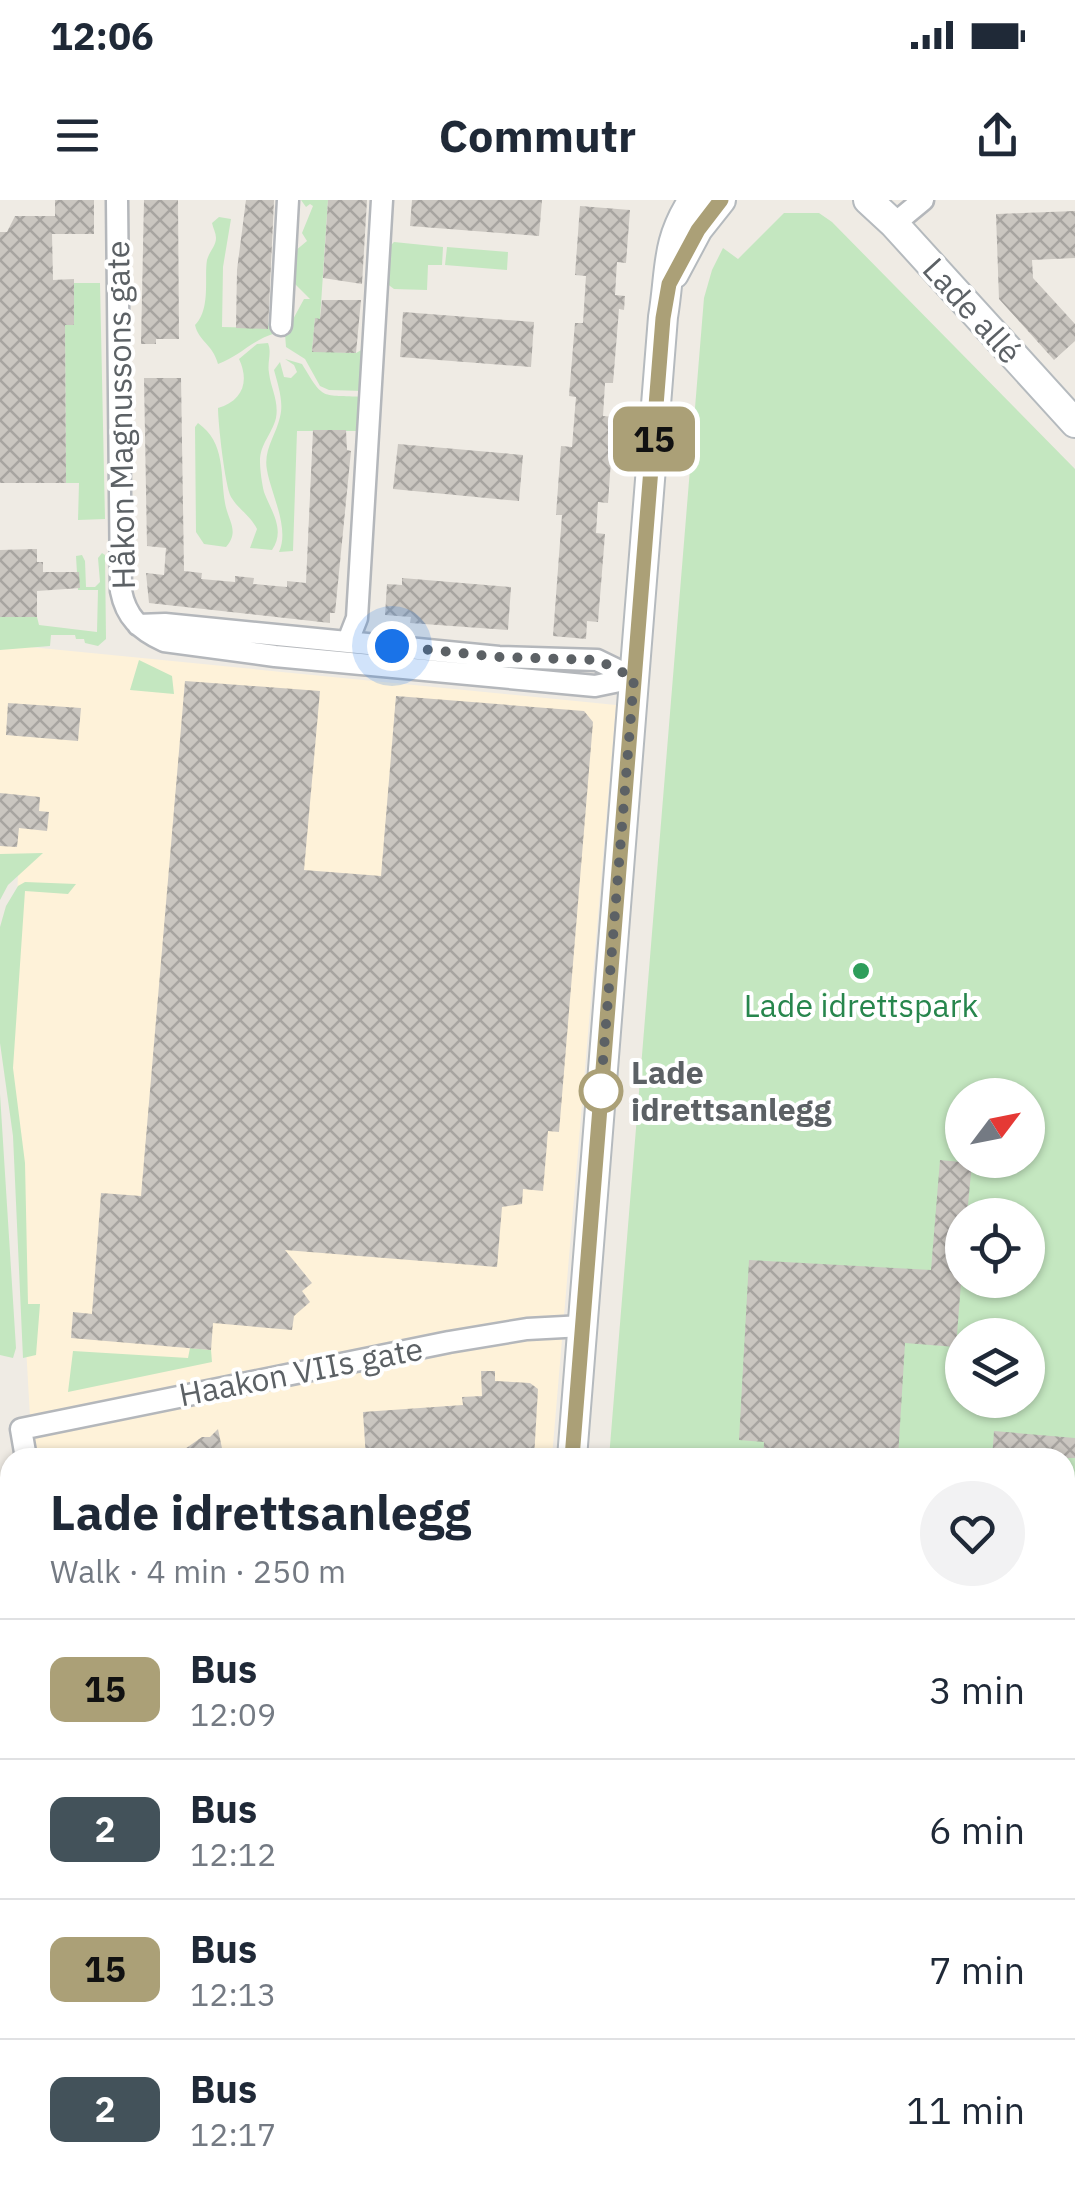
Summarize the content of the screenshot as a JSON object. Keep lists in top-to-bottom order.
{
  "streets": {
    "main road": ["Lade allé"],
    "street": ["Håkon Magnussons gate", "Haakon VIIs gate"]
  },
  "places": ["Lade idrettspark", "Lade idrettsanlegg"],
  "lines": ["bus line 15"],
  "north": "top right",
  "page": {
    "status": "12:06",
    "header": "Commutr",
    "on_map": "15",
    "heading": ["Lade idrettsanlegg", "Walk · 4 min · 250 m"],
    "list": [
      {
        "mark": "15",
        "name": "Bus",
        "note": "12:09",
        "value": "3 min"
      },
      {
        "mark": "2",
        "name": "Bus",
        "note": "12:12",
        "value": "6 min"
      },
      {
        "mark": "15",
        "name": "Bus",
        "note": "12:13",
        "value": "7 min"
      },
      {
        "mark": "2",
        "name": "Bus",
        "note": "12:17",
        "value": "11 min"
      }
    ]
  }
}
